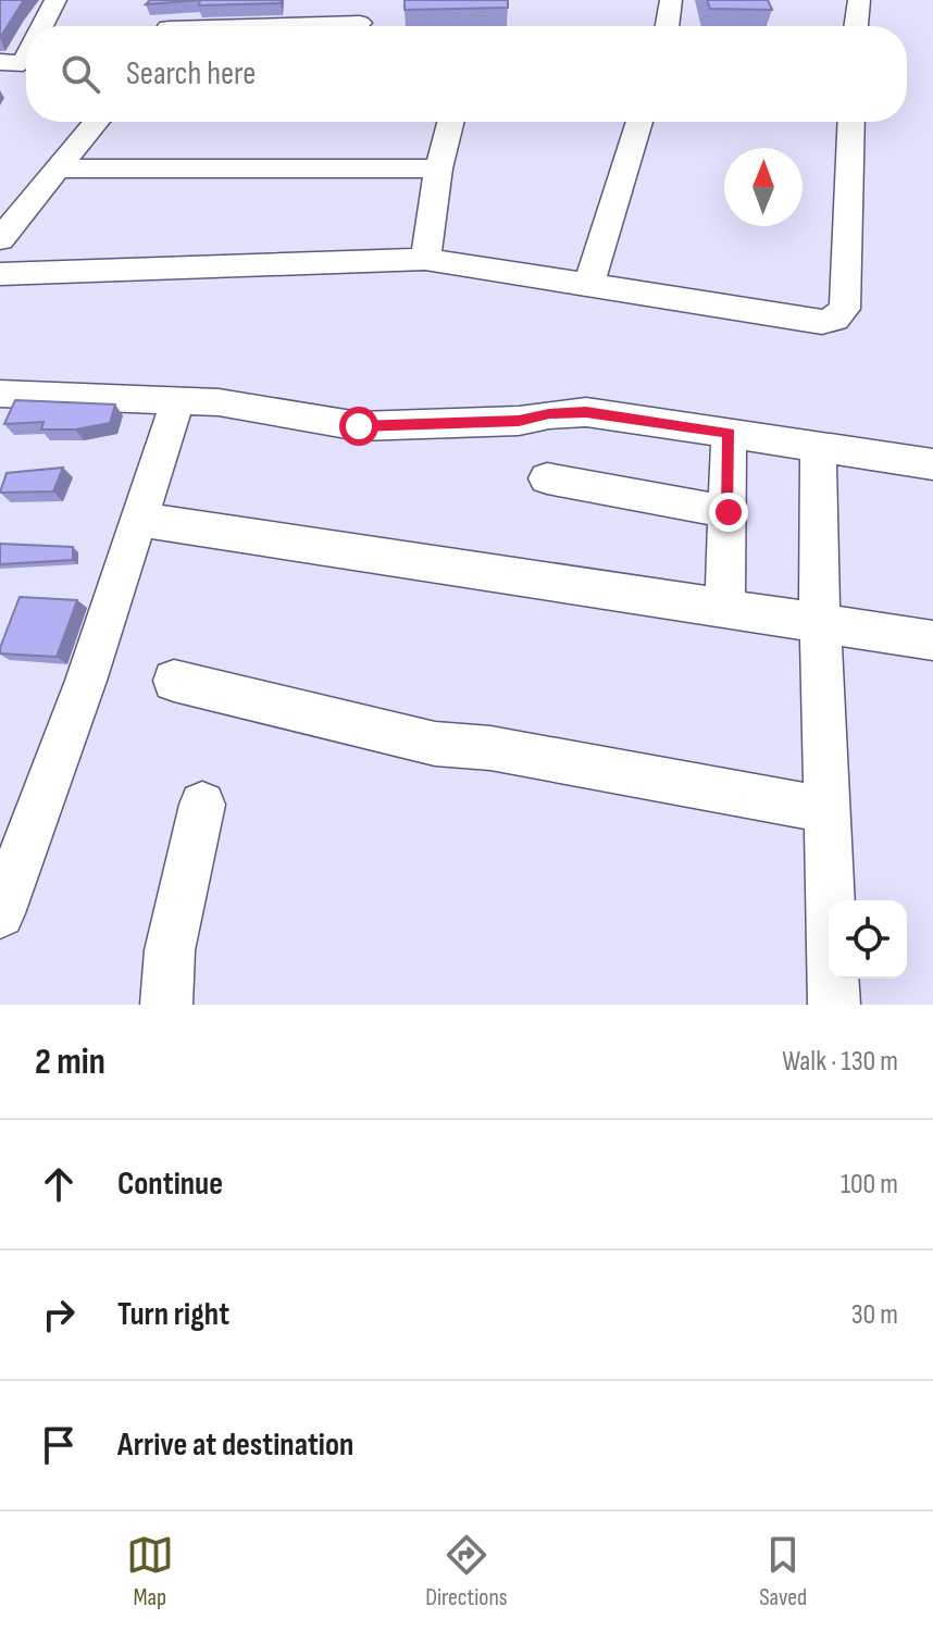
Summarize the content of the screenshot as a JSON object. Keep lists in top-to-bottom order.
{
  "north": "top",
  "page": {
    "search": "Search here",
    "heading": ["2 min", "Walk · 130 m"],
    "list": [
      ["Continue", "100 m"],
      ["Turn right", "30 m"],
      "Arrive at destination"
    ],
    "nav": ["Map", "Directions", "Saved"]
  }
}
